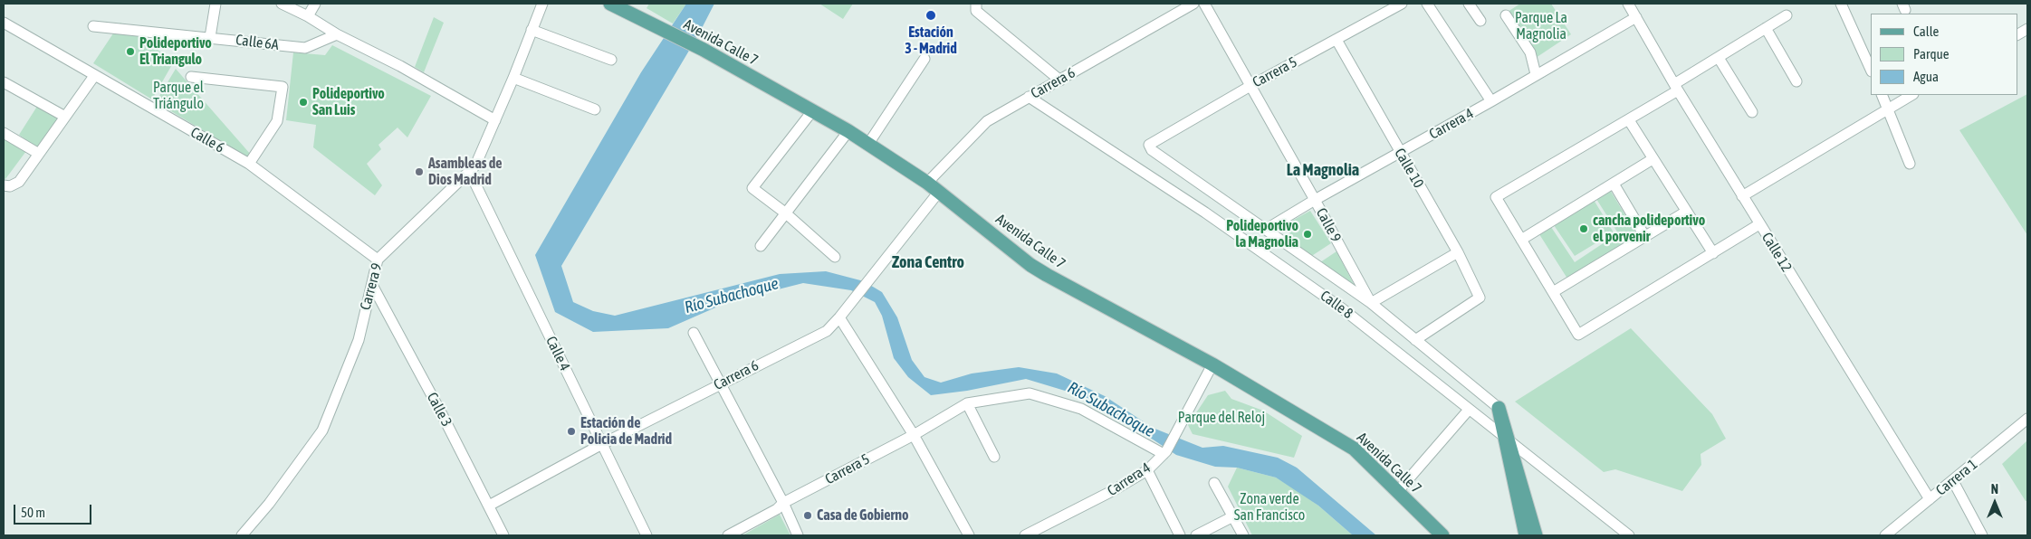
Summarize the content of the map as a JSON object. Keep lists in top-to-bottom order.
{
  "streets": {
    "main road": ["Avenida Calle 7"],
    "street": [
      "Calle 6A",
      "Carrera 5",
      "Carrera 6",
      "Carrera 4",
      "Calle 6",
      "Calle 10",
      "Calle 9",
      "Calle 12",
      "Carrera 9",
      "Calle 8",
      "Calle 4",
      "Calle 3",
      "Carrera 1"
    ]
  },
  "crossings": [
    ["Avenida Calle 7", "Carrera 6"],
    ["Avenida Calle 7", "Carrera 4"],
    ["Carrera 5", "Carrera 4"],
    ["Carrera 5", "Calle 10"],
    ["Carrera 5", "Calle 9"],
    ["Carrera 6", "Calle 8"],
    ["Carrera 6", "Calle 4"],
    ["Carrera 6", "Calle 3"],
    ["Carrera 4", "Calle 10"],
    ["Carrera 4", "Calle 9"],
    ["Carrera 4", "Calle 12"],
    ["Calle 6", "Carrera 9"],
    ["Calle 10", "Calle 9"],
    ["Calle 12", "Carrera 1"],
    ["Carrera 9", "Calle 4"],
    ["Carrera 9", "Calle 3"]
  ],
  "districts": ["La Magnolia", "Zona Centro"],
  "water": ["Río Subachoque"],
  "parks": [
    "Parque La Magnolia",
    "Parque el Triángulo",
    "Parque del Reloj",
    "Zona verde San Francisco"
  ],
  "places": [
    "Estación 3 - Madrid",
    "Polideportivo El Triangulo",
    "Polideportivo San Luis",
    "Asambleas de Dios Madrid",
    "cancha polideportivo el porvenir",
    "Polideportivo la Magnolia",
    "Estación de Policia de Madrid",
    "Casa de Gobierno"
  ],
  "legend": ["Calle", "Parque", "Agua"],
  "scale_bar": "50 m",
  "north": "top"
}
